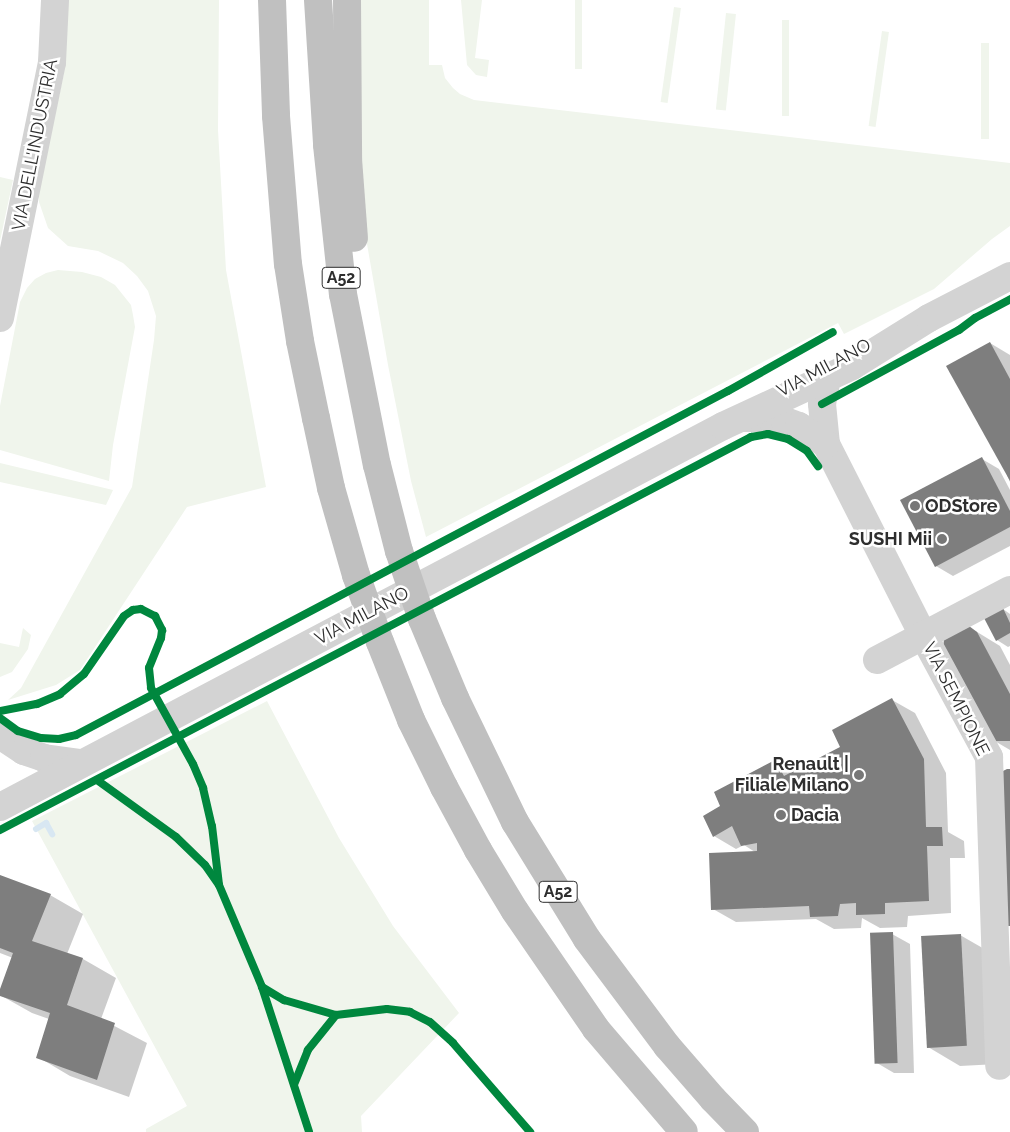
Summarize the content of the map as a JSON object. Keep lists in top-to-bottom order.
{
  "streets": {
    "highway": ["A52"],
    "street": ["VIA DELL'INDUSTRIA", "VIA MILANO", "VIA SEMPIONE"]
  },
  "crossings": [
    ["VIA MILANO", "VIA SEMPIONE"]
  ],
  "places": [
    "ODStore",
    "SUSHI Mii",
    "Renault | Filiale Milano",
    "Dacia"
  ]
}
